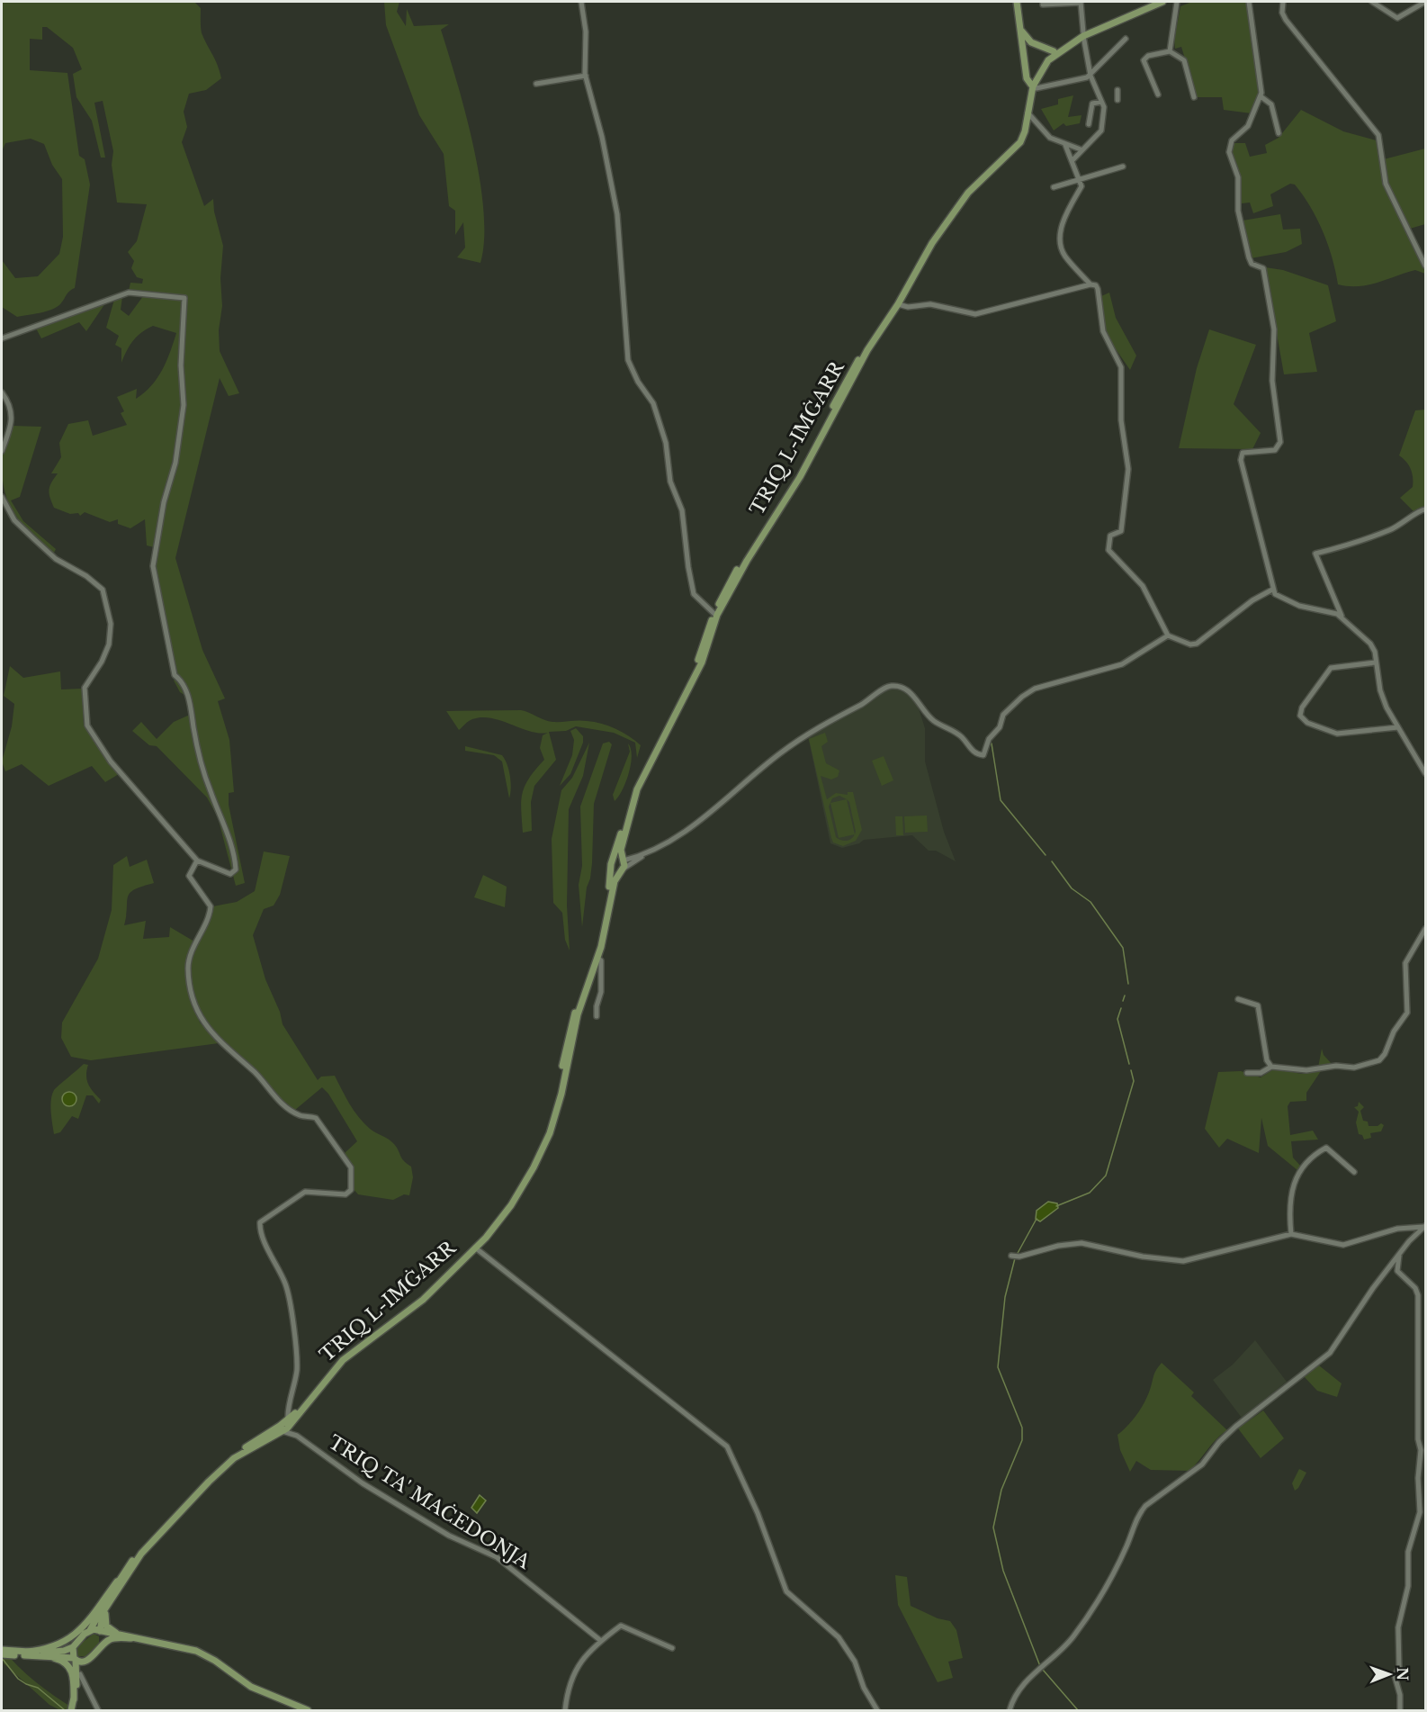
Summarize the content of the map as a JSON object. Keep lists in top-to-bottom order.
{
  "streets": {
    "main road": ["TRIQ L-IMĠARR"],
    "street": ["TRIQ TA' MAĊEDONJA"]
  },
  "north": "right"
}
